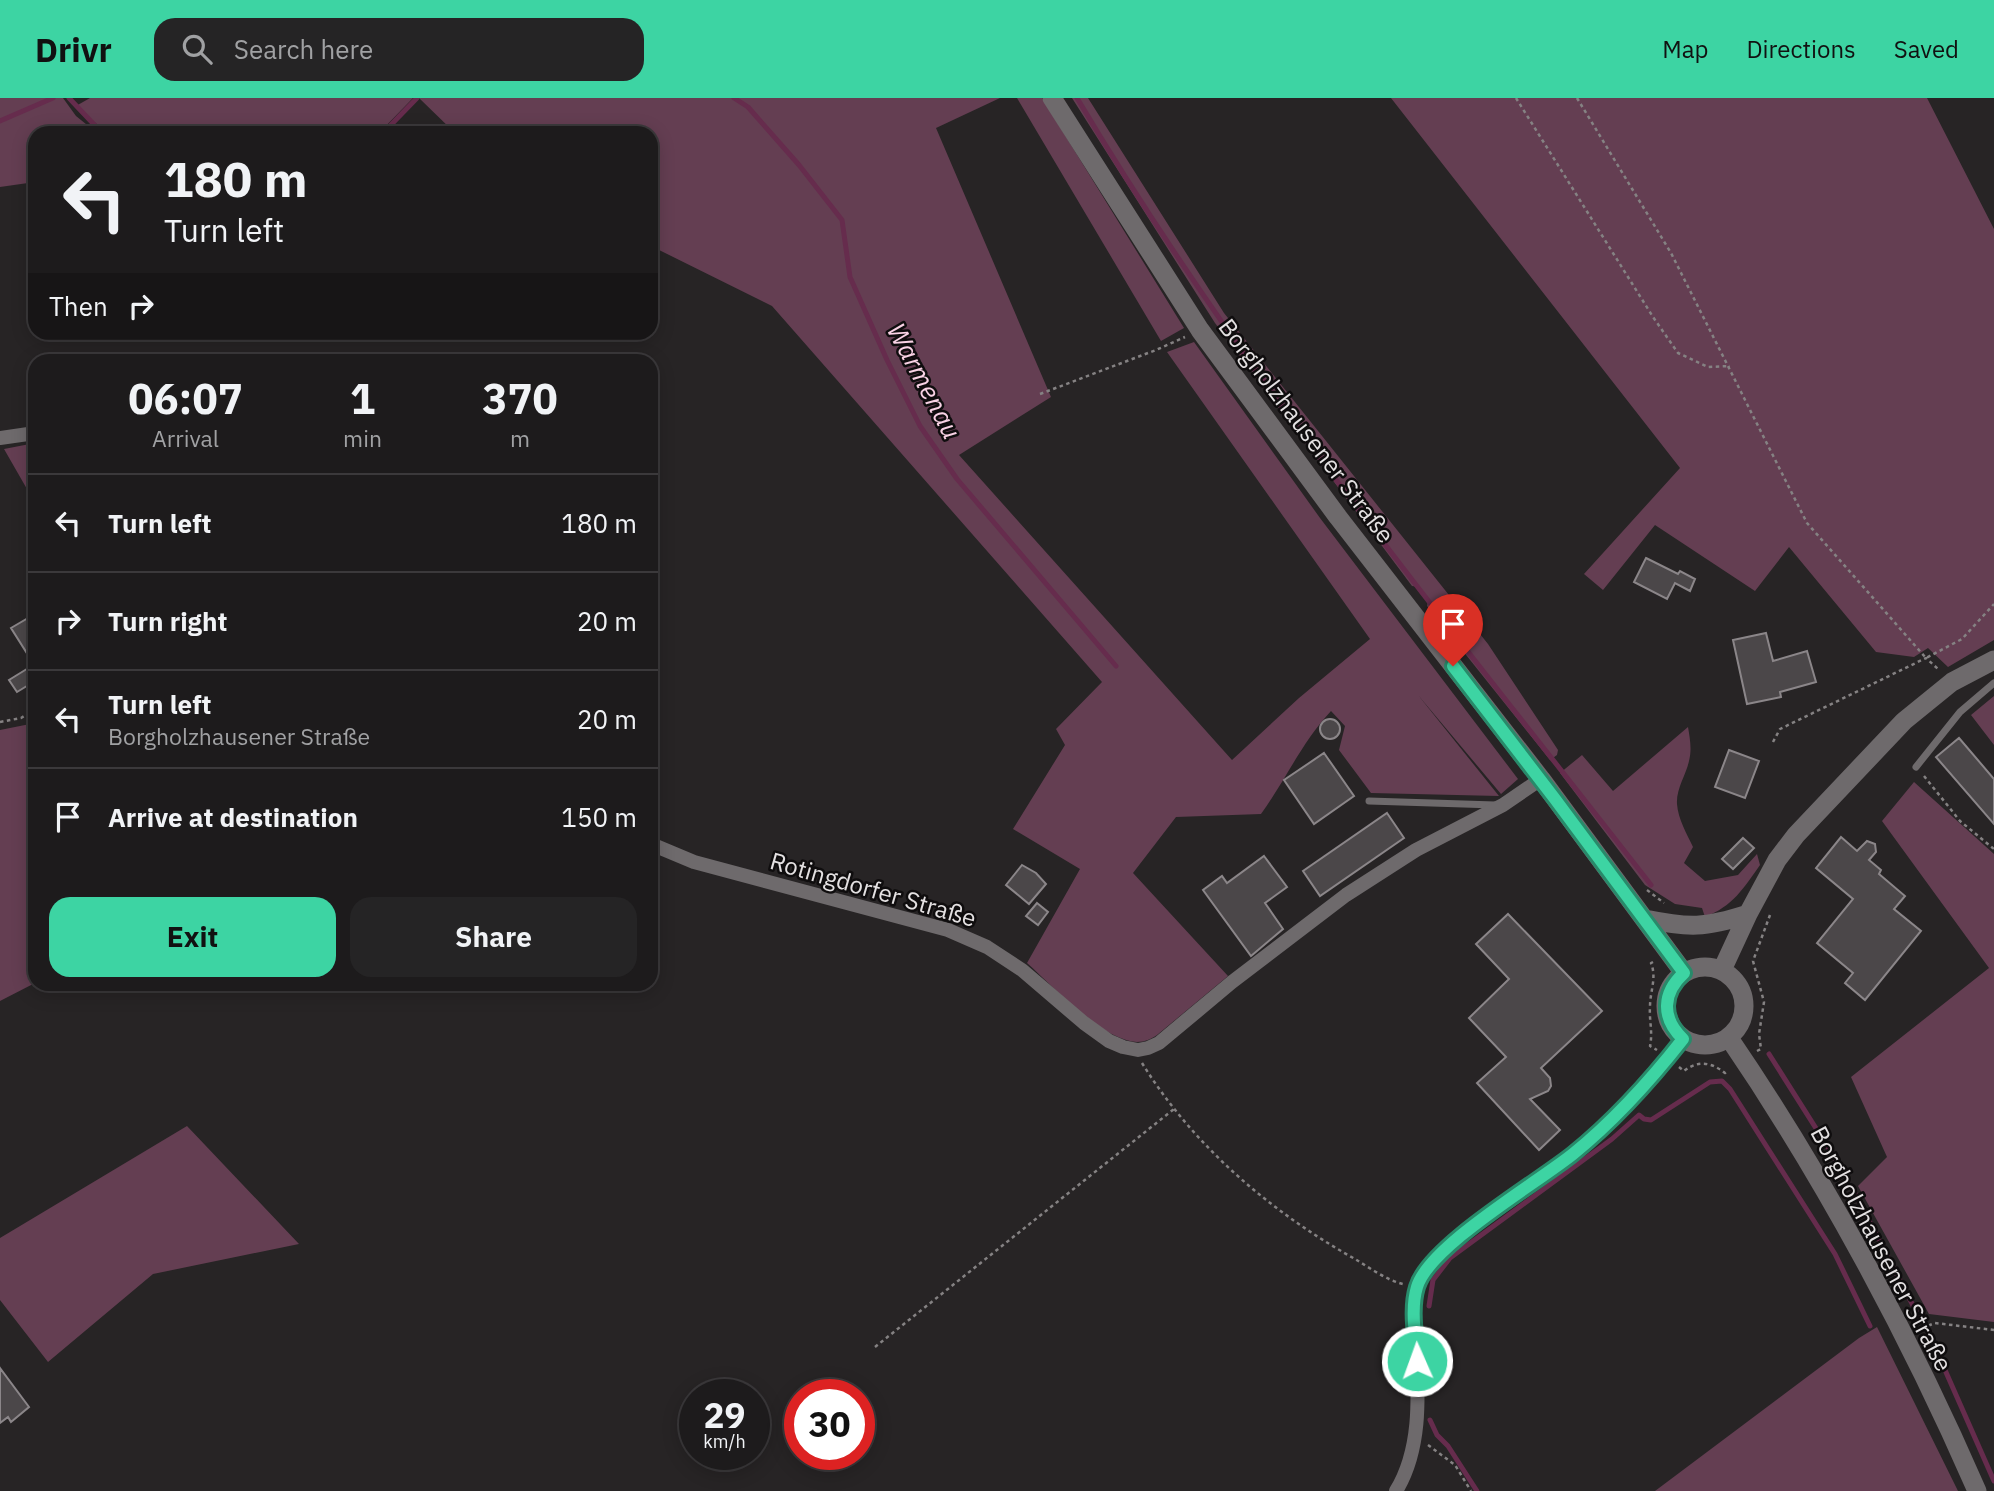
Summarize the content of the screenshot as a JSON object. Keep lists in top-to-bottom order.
{
  "streets": {
    "main road": ["Borgholzhausener Straße"],
    "street": ["Rotingdorfer Straße"]
  },
  "water": ["Warmenau"],
  "page": {
    "header": "Drivr",
    "search": "Search here",
    "nav": ["Map", "Directions", "Saved"],
    "turn": ["180 m", "Turn left"],
    "then": "Then",
    "eta": [
      "06:07",
      "Arrival",
      "1",
      "min",
      "370",
      "m"
    ],
    "list": [
      {
        "name": "Turn left",
        "value": "180 m"
      },
      {
        "name": "Turn right",
        "value": "20 m"
      },
      {
        "name": "Turn left",
        "note": "Borgholzhausener Straße",
        "value": "20 m"
      },
      {
        "name": "Arrive at destination",
        "value": "150 m"
      }
    ],
    "buttons": ["Exit", "Share"],
    "speed": "29 km/h",
    "limit": "30"
  }
}
